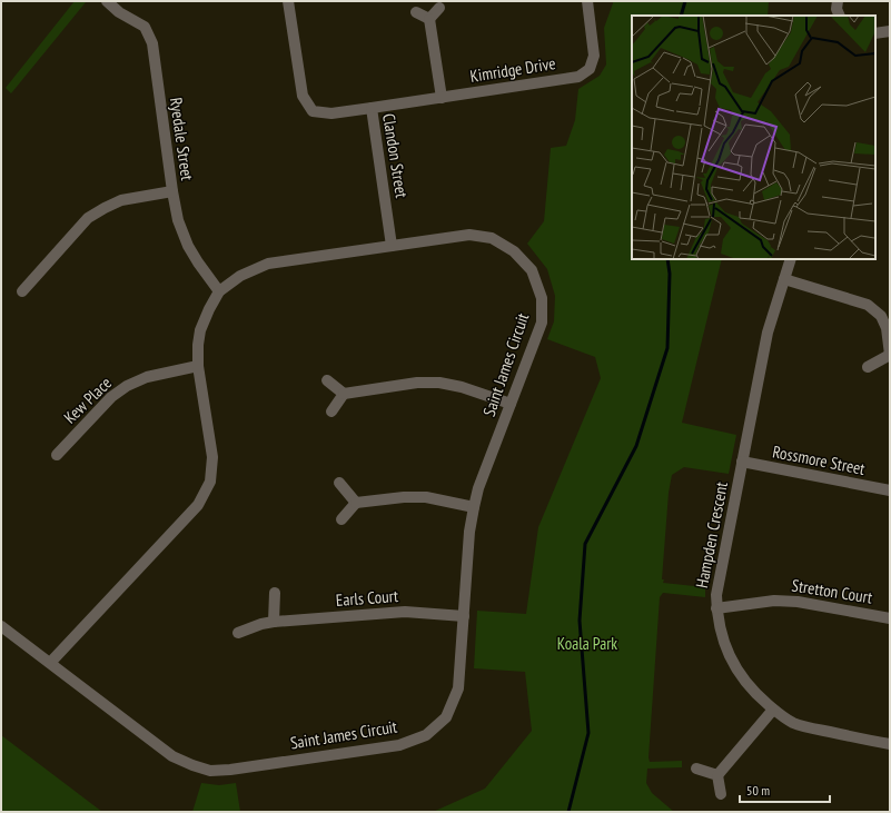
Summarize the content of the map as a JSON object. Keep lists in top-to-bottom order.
{
  "streets": {
    "street": [
      "Kimridge Drive",
      "Ryedale Street",
      "Clandon Street",
      "Saint James Circuit",
      "Kew Place",
      "Rossmore Street",
      "Hampden Crescent",
      "Stretton Court",
      "Earls Court"
    ]
  },
  "crossings": [
    ["Kimridge Drive", "Clandon Street"],
    ["Ryedale Street", "Saint James Circuit"],
    ["Clandon Street", "Saint James Circuit"],
    ["Saint James Circuit", "Kew Place"],
    ["Saint James Circuit", "Earls Court"],
    ["Rossmore Street", "Hampden Crescent"],
    ["Hampden Crescent", "Stretton Court"]
  ],
  "parks": ["Koala Park"],
  "scale_bar": "50 m"
}
